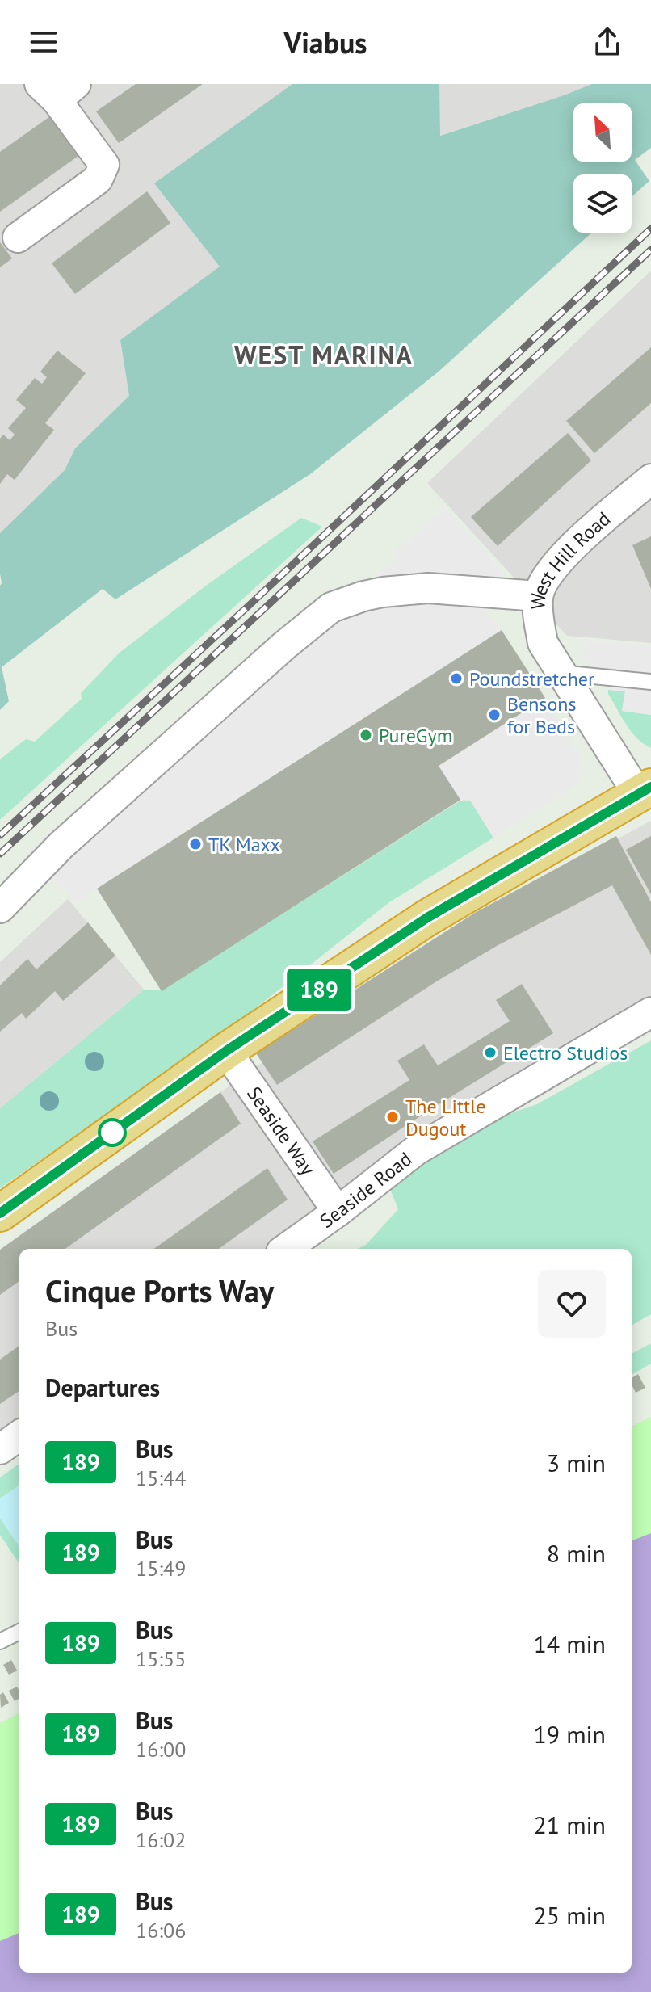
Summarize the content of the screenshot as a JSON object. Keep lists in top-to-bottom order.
{
  "streets": {
    "street": ["West Hill Road", "Seaside Way", "Seaside Road"]
  },
  "crossings": [
    ["Seaside Way", "Seaside Road"]
  ],
  "districts": ["WEST MARINA"],
  "places": [
    "Poundstretcher",
    "Bensons for Beds",
    "PureGym",
    "TK Maxx",
    "Electro Studios",
    "The Little Dugout"
  ],
  "lines": ["bus line 189"],
  "north": "top left",
  "page": {
    "header": "Viabus",
    "on_map": "189",
    "heading": [
      ["Cinque Ports Way", "Bus"],
      "Departures"
    ],
    "list": [
      {
        "mark": "189",
        "name": "Bus",
        "note": "15:44",
        "value": "3 min"
      },
      {
        "mark": "189",
        "name": "Bus",
        "note": "15:49",
        "value": "8 min"
      },
      {
        "mark": "189",
        "name": "Bus",
        "note": "15:55",
        "value": "14 min"
      },
      {
        "mark": "189",
        "name": "Bus",
        "note": "16:00",
        "value": "19 min"
      },
      {
        "mark": "189",
        "name": "Bus",
        "note": "16:02",
        "value": "21 min"
      },
      {
        "mark": "189",
        "name": "Bus",
        "note": "16:06",
        "value": "25 min"
      }
    ]
  }
}
